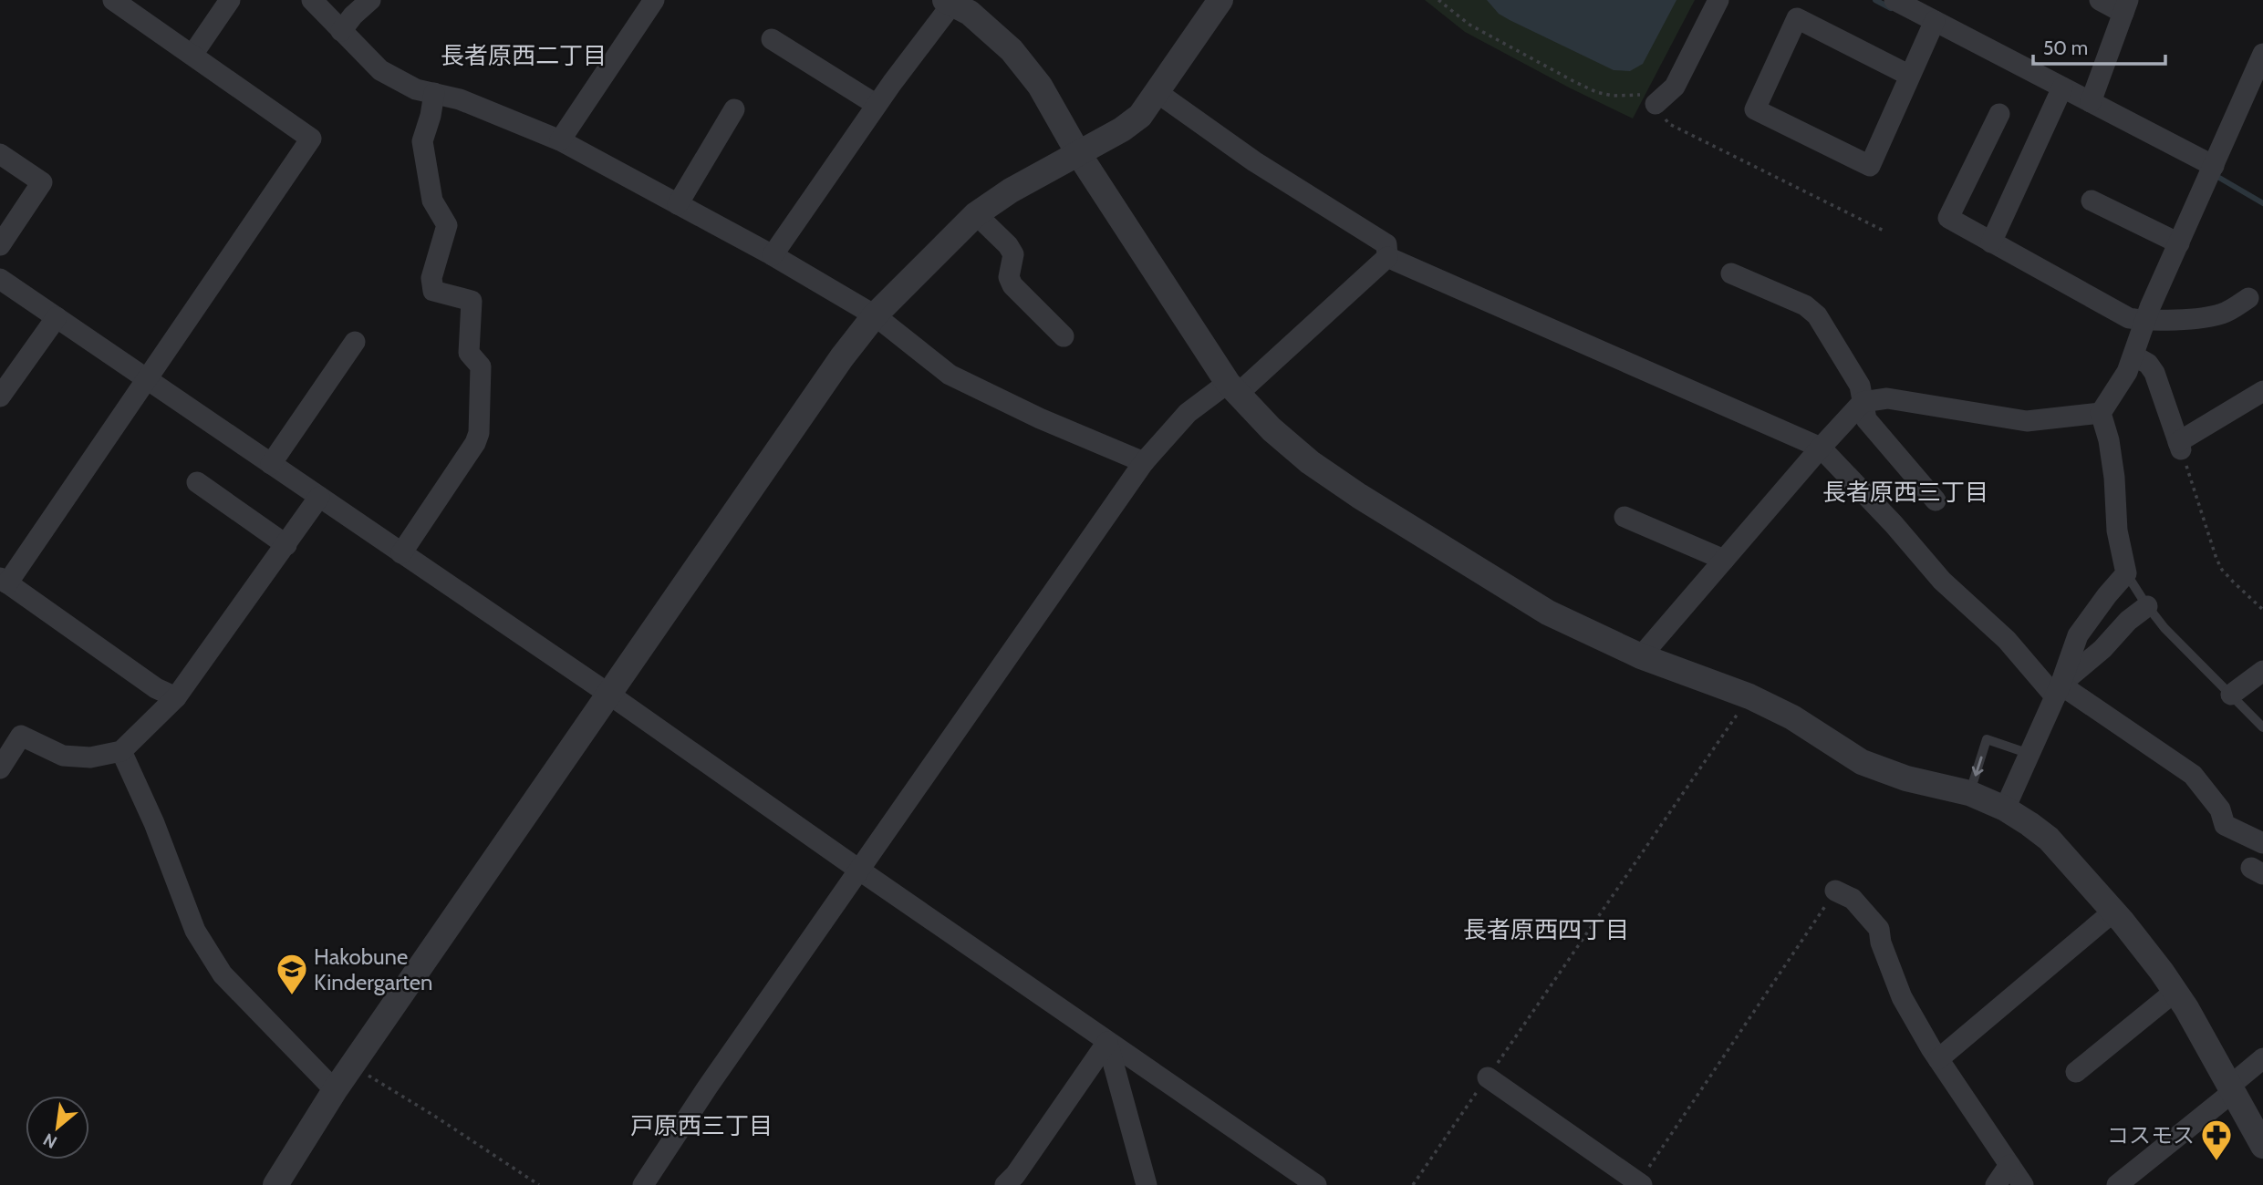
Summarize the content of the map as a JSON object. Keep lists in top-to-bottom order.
{
  "districts": [
    "長者原西二丁目",
    "長者原西三丁目",
    "長者原西四丁目",
    "戸原西三丁目"
  ],
  "places": {
    "school or university": ["Hakobune Kindergarten"],
    "pharmacy": ["コスモス"]
  },
  "scale_bar": "50 m",
  "north": "bottom left"
}
